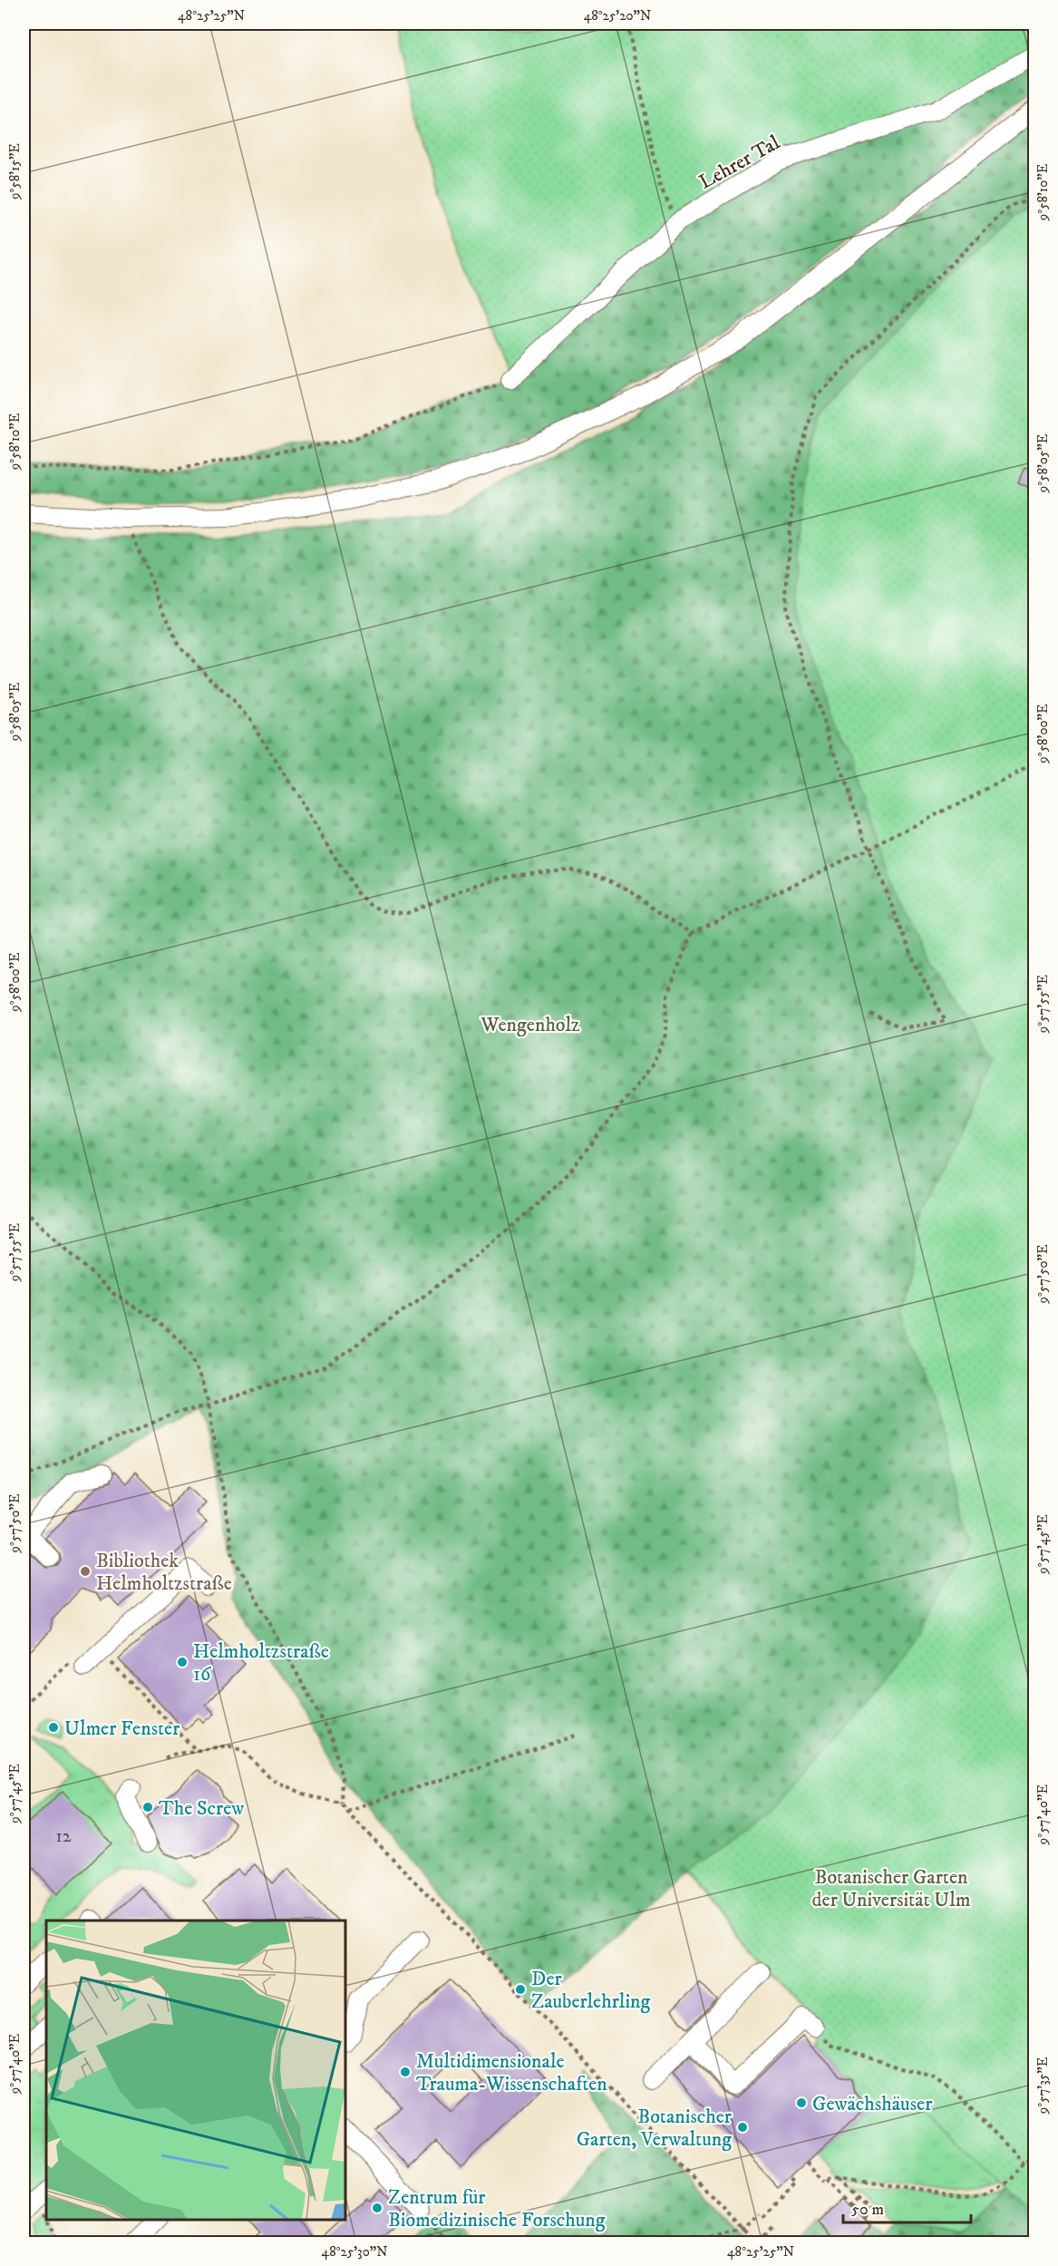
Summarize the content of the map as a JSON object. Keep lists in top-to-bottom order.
{
  "streets": {
    "street": ["Lehrer Tal"]
  },
  "parks": ["Wengenholz", "Botanischer Garten der Universität Ulm"],
  "places": [
    "Bibliothek Helmholtzstraße",
    "Helmholtzstraße 16",
    "Ulmer Fenster",
    "The Screw",
    "Der Zauberlehrling",
    "Multidimensionale Trauma-Wissenschaften",
    "Gewächshäuser",
    "Botanischer Garten, Verwaltung",
    "Zentrum für Biomedizinische Forschung"
  ],
  "house_numbers": ["12"],
  "scale_bar": "50 m",
  "coordinates": [
    "48°25'25\"N",
    "48°25'20\"N",
    "9°58'15\"E",
    "9°58'10\"E",
    "9°58'05\"E",
    "9°58'00\"E",
    "9°57'55\"E",
    "9°57'50\"E",
    "9°57'45\"E",
    "9°57'40\"E",
    "9°57'35\"E",
    "48°25'30\"N"
  ]
}
